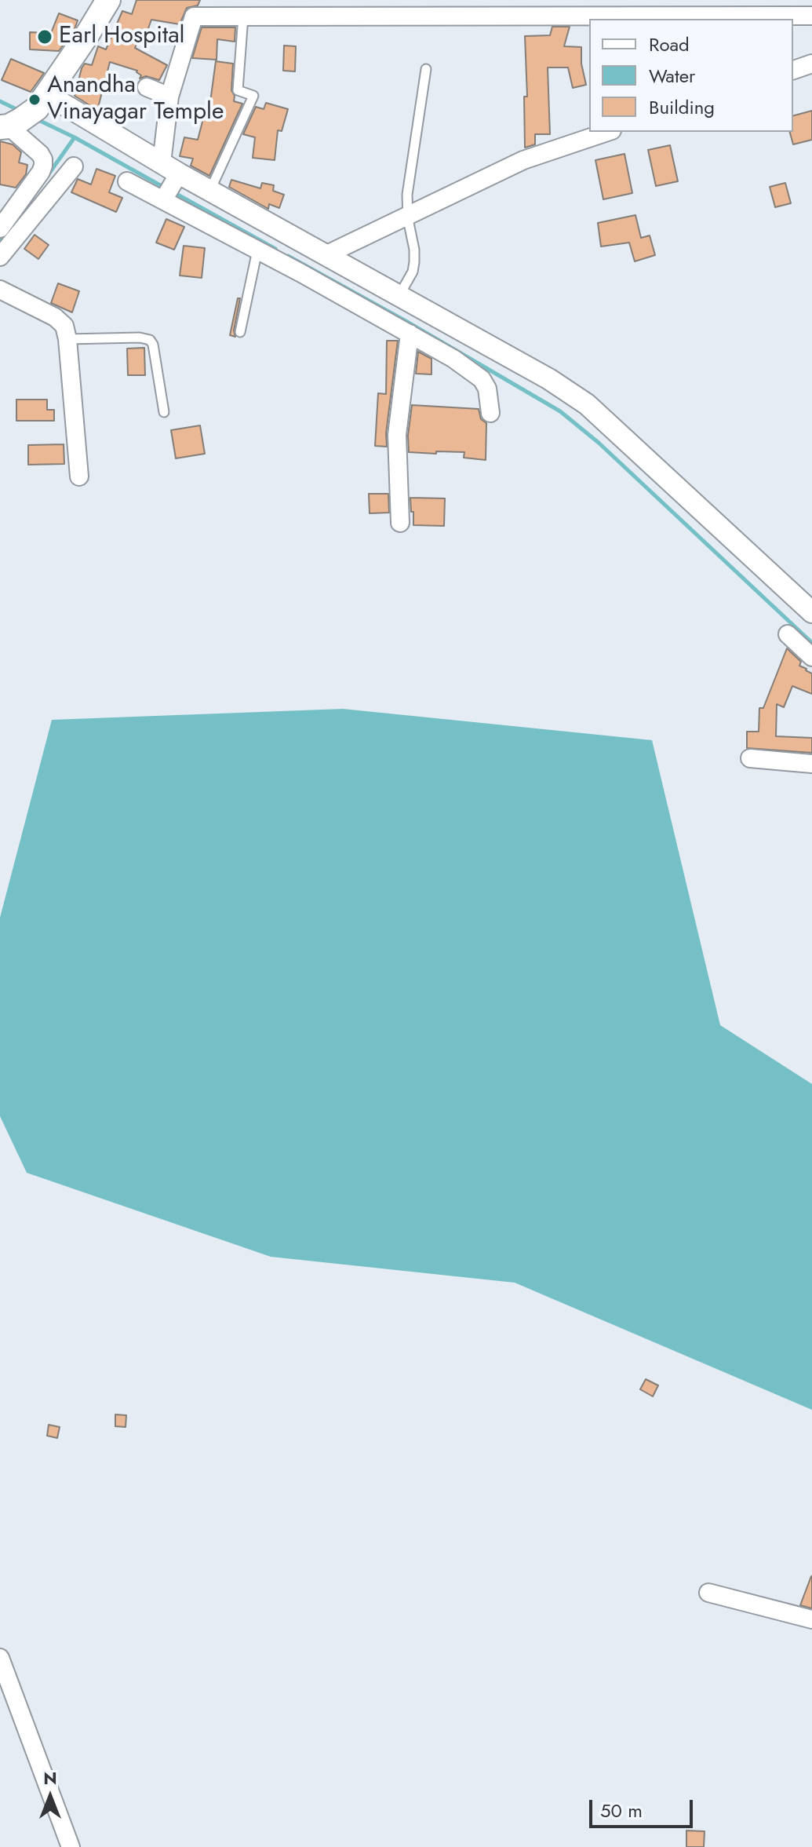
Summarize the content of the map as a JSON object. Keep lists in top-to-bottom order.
{
  "places": ["Earl Hospital", "Anandha Vinayagar Temple"],
  "legend": ["Road", "Water", "Building"],
  "scale_bar": "50 m",
  "north": "top"
}
